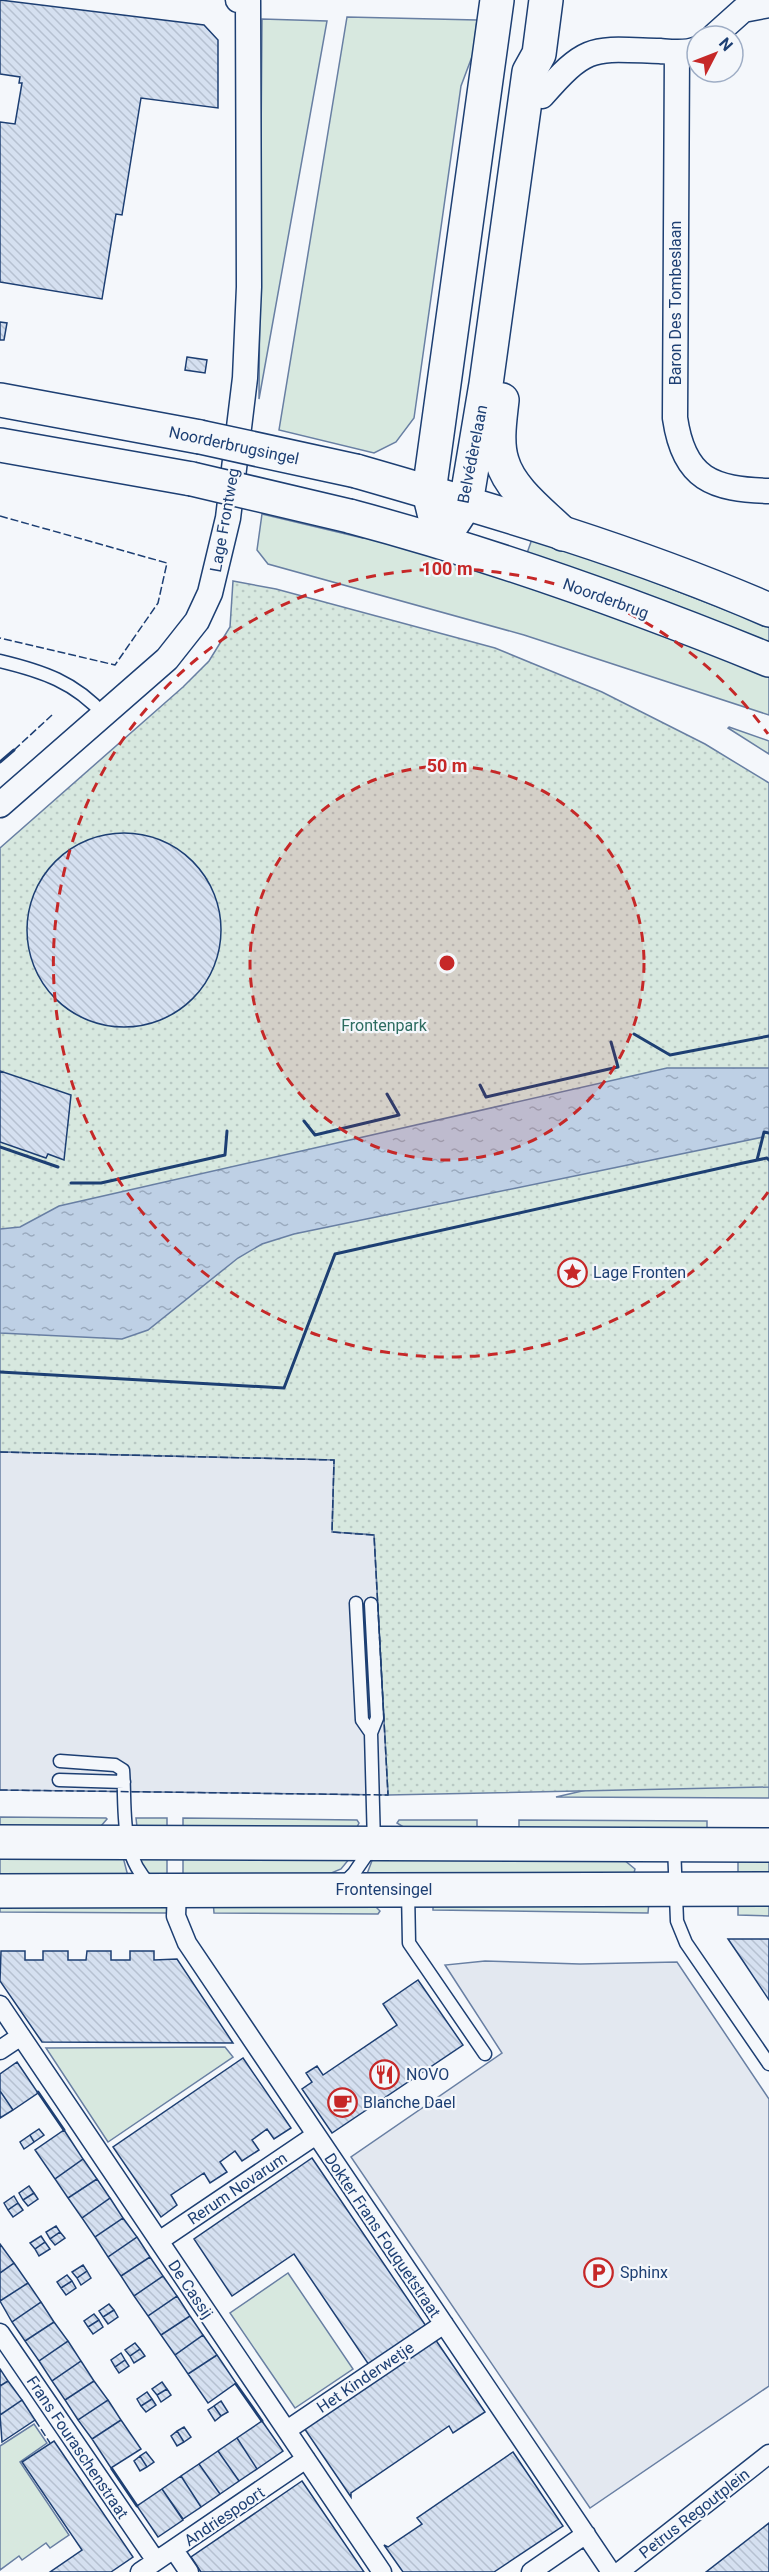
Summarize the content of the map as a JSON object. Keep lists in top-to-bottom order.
{
  "streets": {
    "main road": [
      "Noorderbrugsingel",
      "Belvédèrelaan",
      "Noorderbrug",
      "Frontensingel"
    ],
    "street": [
      "Baron Des Tombeslaan",
      "Lage Frontweg",
      "Rerum Novarum",
      "Dokter Frans Fouquetstraat",
      "De Cassij",
      "Het Kinderwetje",
      "Frans Fouraschenstraat",
      "Petrus Regoutplein",
      "Andriespoort"
    ]
  },
  "crossings": [
    ["Noorderbrugsingel", "Belvédèrelaan"],
    ["Belvédèrelaan", "Noorderbrug"],
    ["Frontensingel", "Dokter Frans Fouquetstraat"],
    ["Rerum Novarum", "Dokter Frans Fouquetstraat"],
    ["Rerum Novarum", "De Cassij"],
    ["Dokter Frans Fouquetstraat", "Het Kinderwetje"],
    ["De Cassij", "Het Kinderwetje"],
    ["De Cassij", "Andriespoort"],
    ["Frans Fouraschenstraat", "Andriespoort"]
  ],
  "parks": ["Frontenpark"],
  "places": {
    "place": ["Lage Fronten"],
    "restaurant": ["NOVO"],
    "cafe": ["Blanche Dael"],
    "parking": ["Sphinx"]
  },
  "north": "top right",
  "rings": ["100 m", "50 m"]
}
